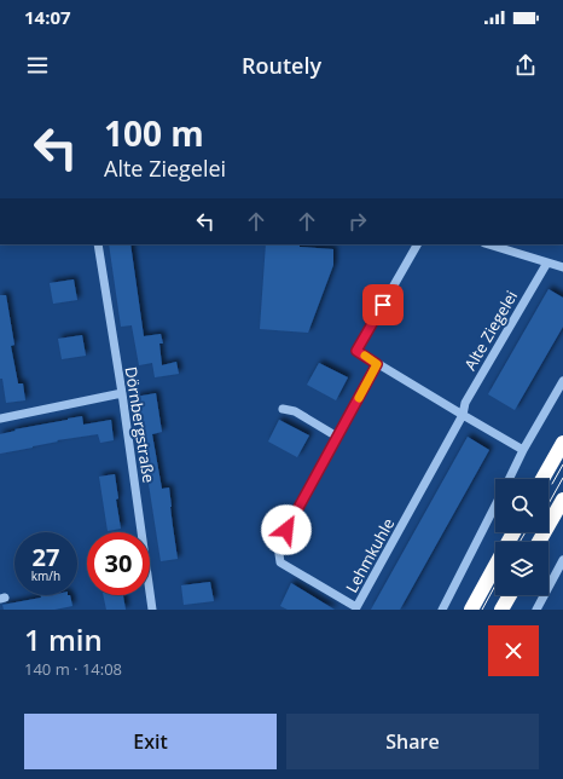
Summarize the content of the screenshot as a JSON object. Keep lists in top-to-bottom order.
{
  "streets": {
    "street": ["Alte Ziegelei", "Dörnbergstraße", "Lehmkuhle"]
  },
  "crossings": [
    ["Alte Ziegelei", "Lehmkuhle"]
  ],
  "page": {
    "status": "14:07",
    "header": "Routely",
    "turn": ["100 m", "Alte Ziegelei"],
    "speed": "27 km/h",
    "limit": "30",
    "heading": ["1 min", "140 m · 14:08"],
    "buttons": ["Exit", "Share"]
  }
}
